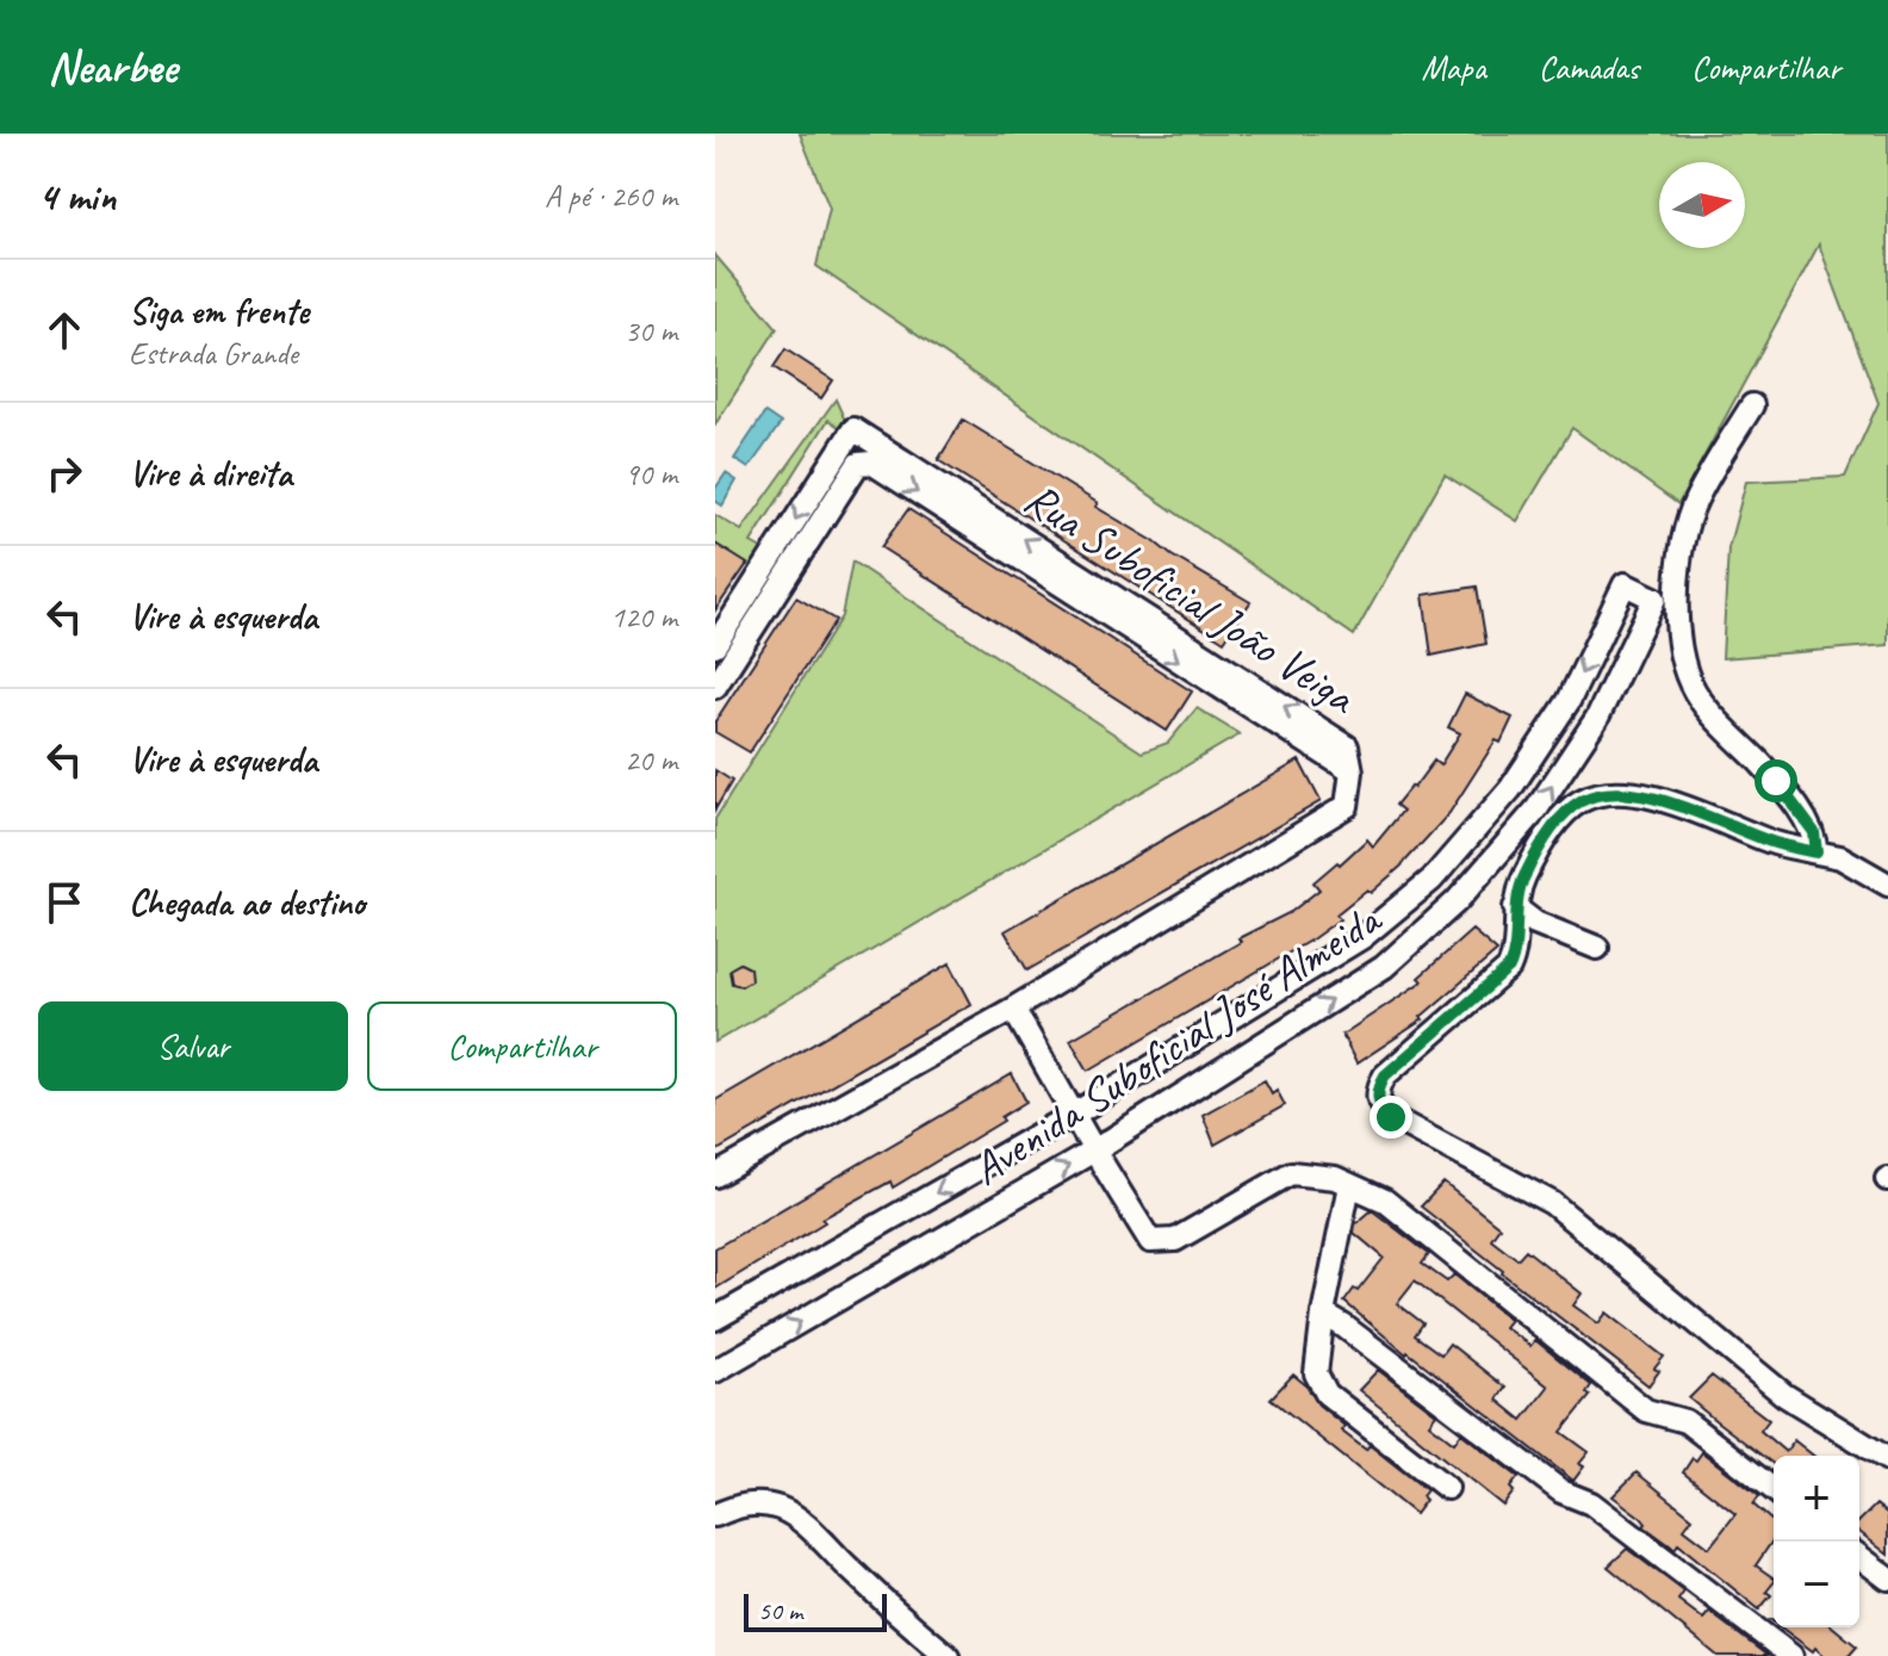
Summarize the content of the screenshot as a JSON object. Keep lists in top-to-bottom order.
{
  "streets": {
    "street": ["Rua Suboficial João Veiga", "Avenida Suboficial José Almeida"]
  },
  "scale_bar": "50 m",
  "north": "right",
  "page": {
    "header": "Nearbee",
    "nav": ["Mapa", "Camadas", "Compartilhar"],
    "heading": ["4 min", "A pé · 260 m"],
    "list": [
      ["Siga em frente", "Estrada Grande", "30 m"],
      ["Vire à direita", "90 m"],
      ["Vire à esquerda", "120 m"],
      ["Vire à esquerda", "20 m"],
      "Chegada ao destino"
    ],
    "buttons": ["Salvar", "Compartilhar"],
    "map_buttons": ["+", "−"],
    "scale": "50 m"
  }
}
